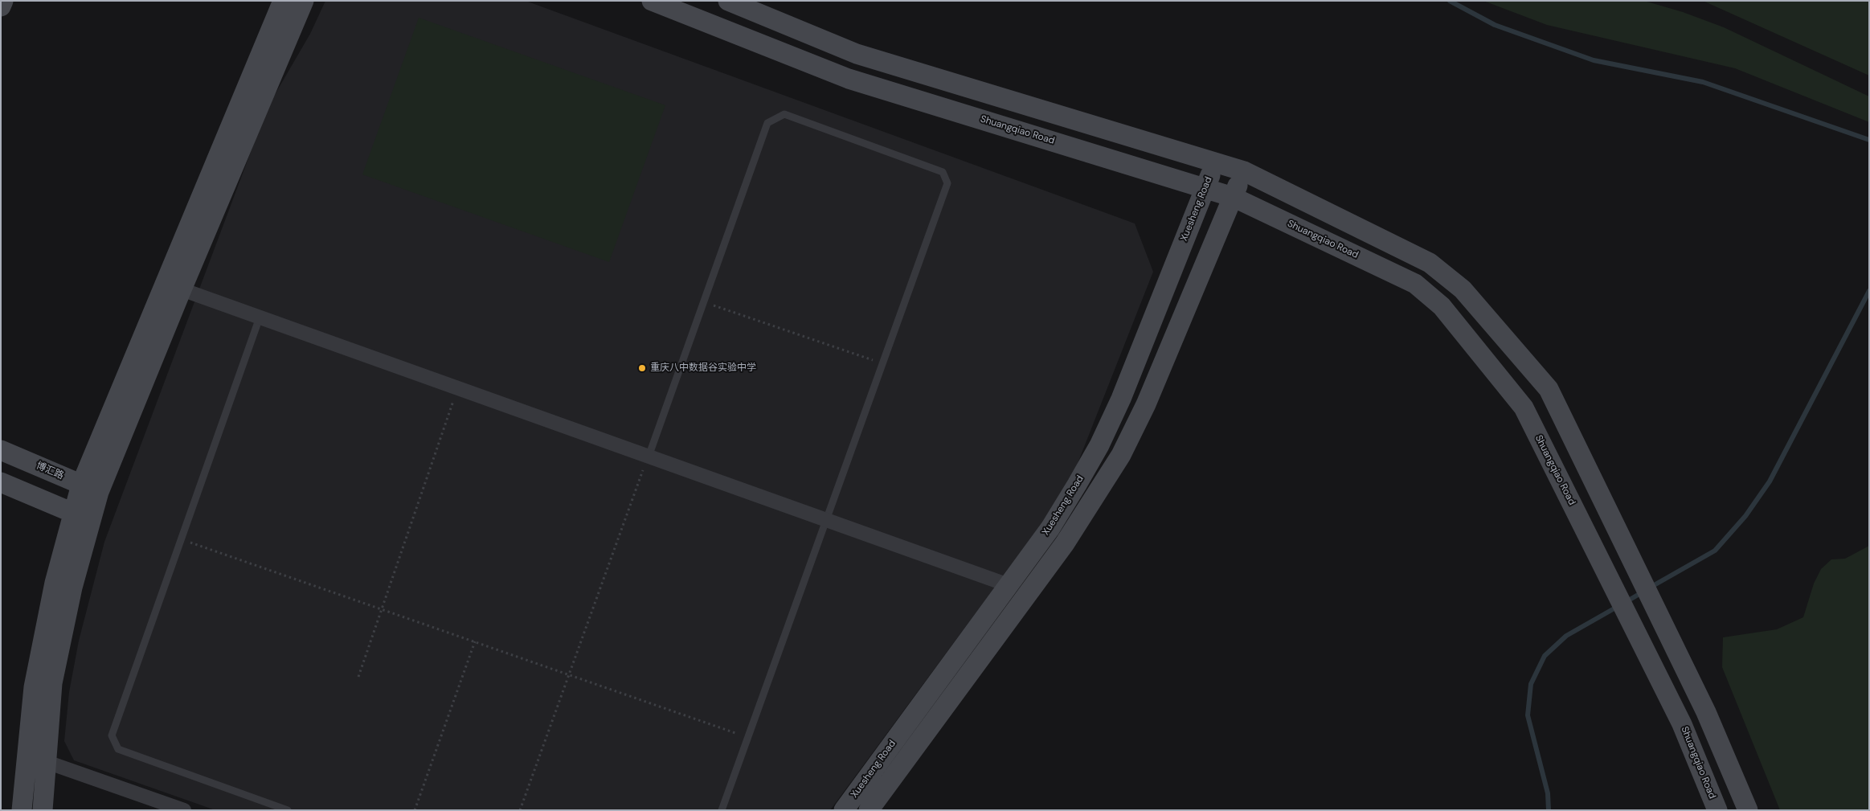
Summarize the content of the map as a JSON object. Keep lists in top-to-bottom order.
{
  "streets": {
    "main road": ["Shuangqiao Road", "Xuesheng Road", "博汇路"]
  },
  "crossings": [
    ["Shuangqiao Road", "Xuesheng Road"]
  ],
  "places": ["重庆八中数据谷实验中学"]
}
